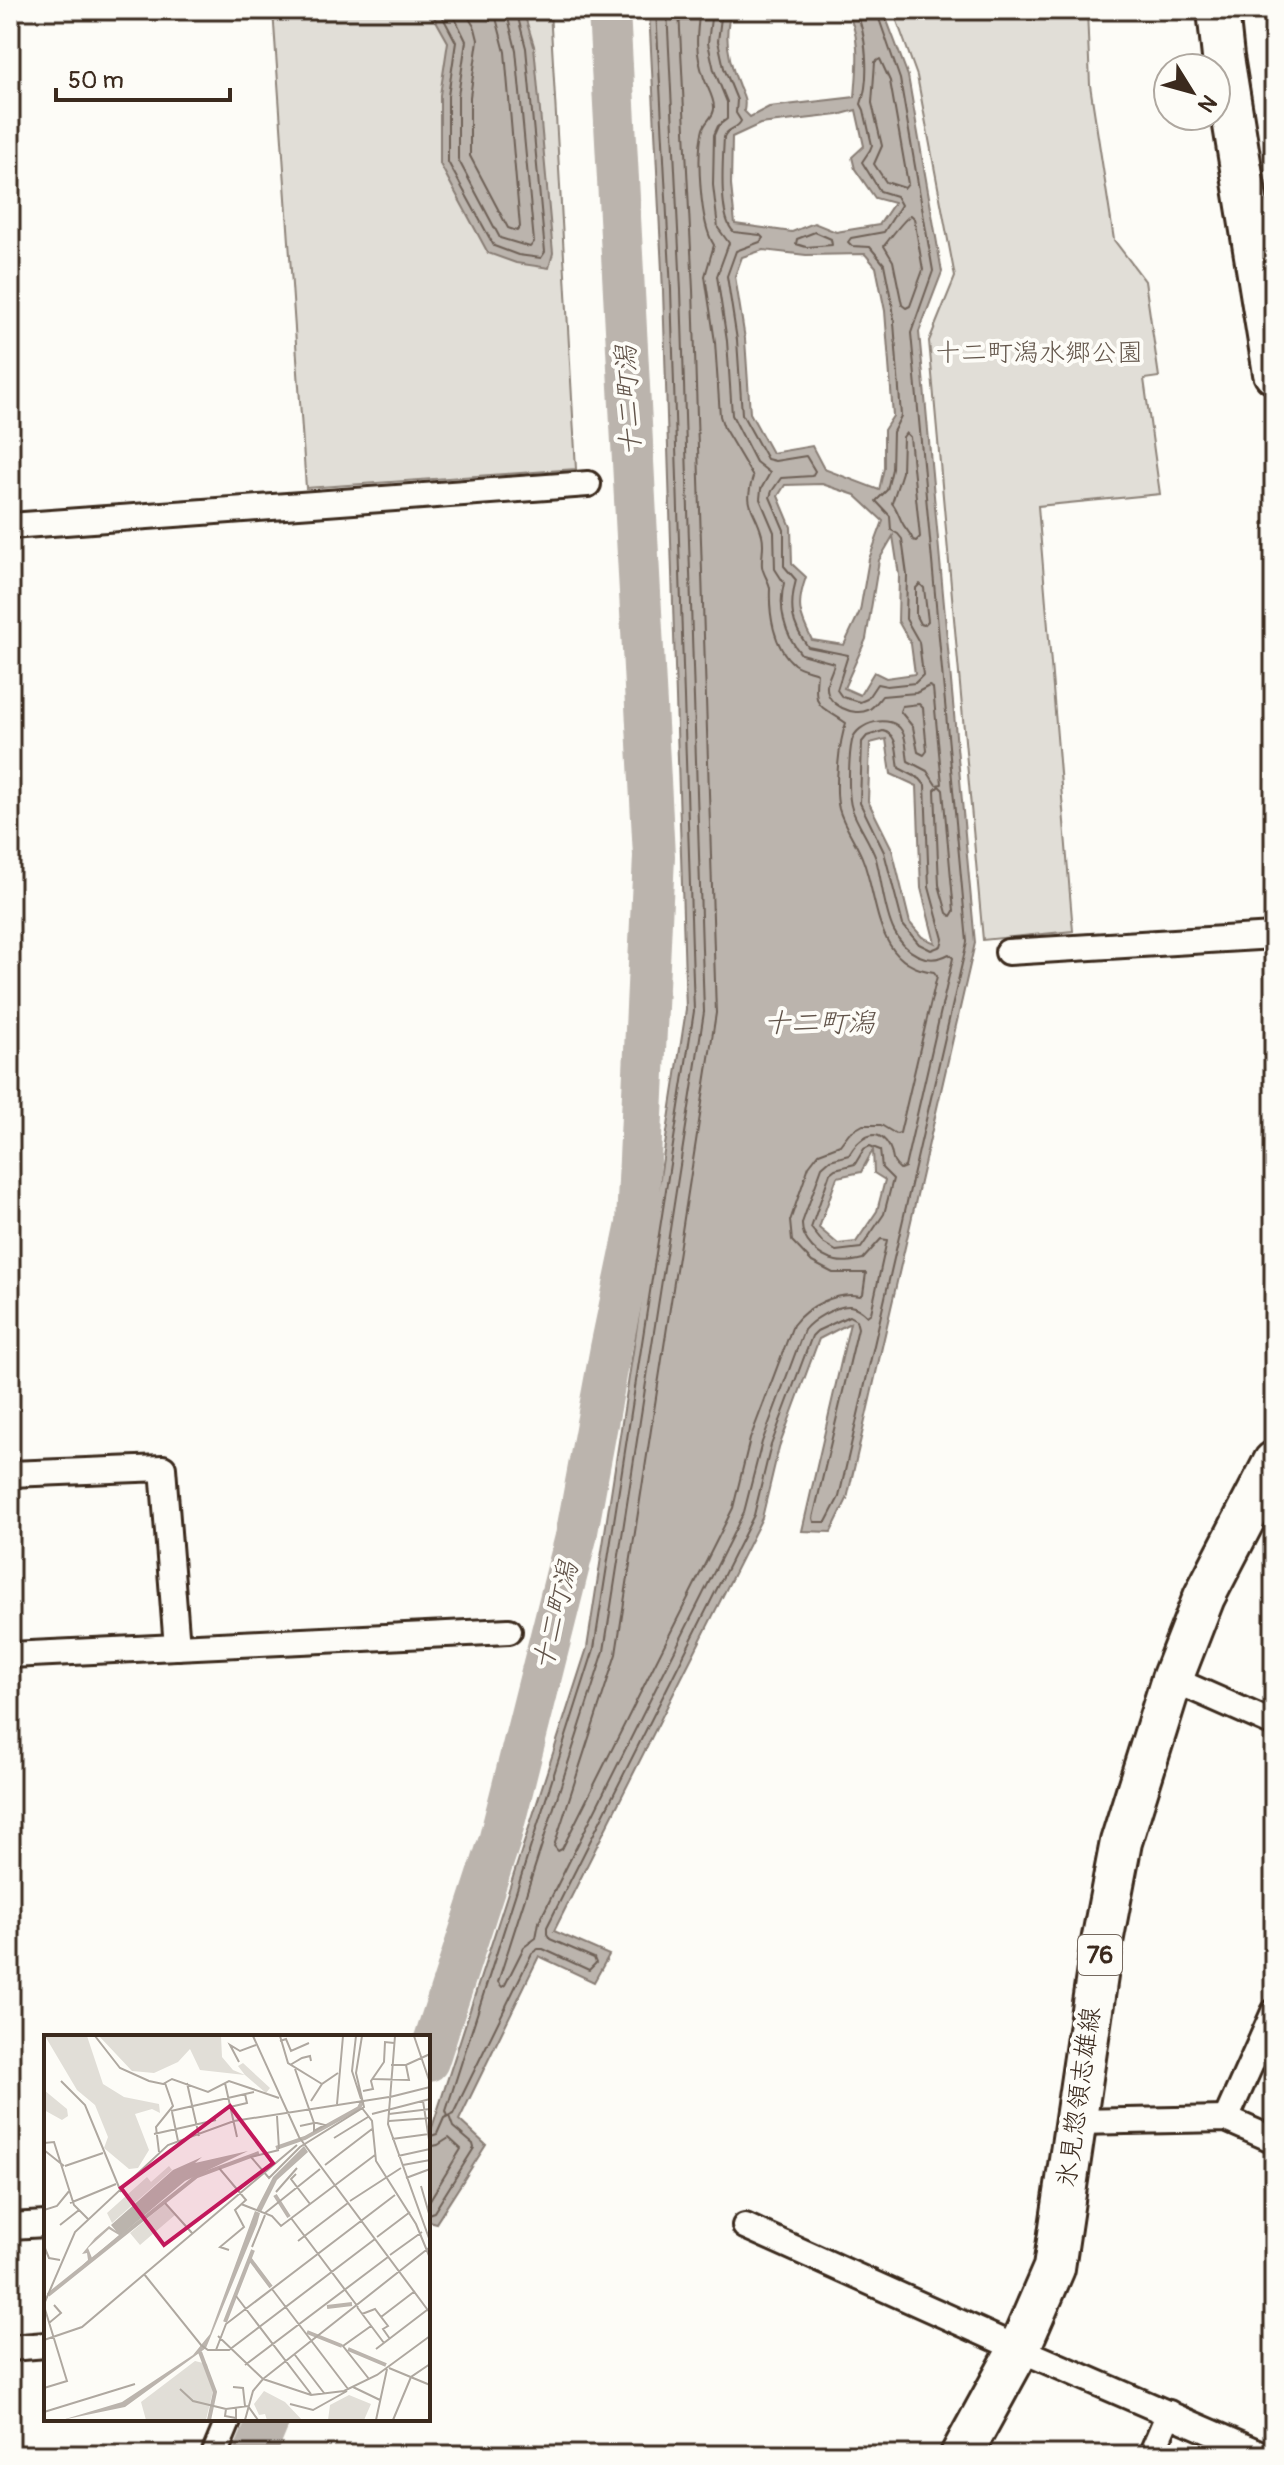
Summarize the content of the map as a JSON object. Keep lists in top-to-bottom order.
{
  "streets": {
    "main road": ["76", "氷見惣領志雄線"]
  },
  "water": ["十二町潟"],
  "parks": ["十二町潟水郷公園"],
  "scale_bar": "50 m",
  "north": "bottom right"
}
